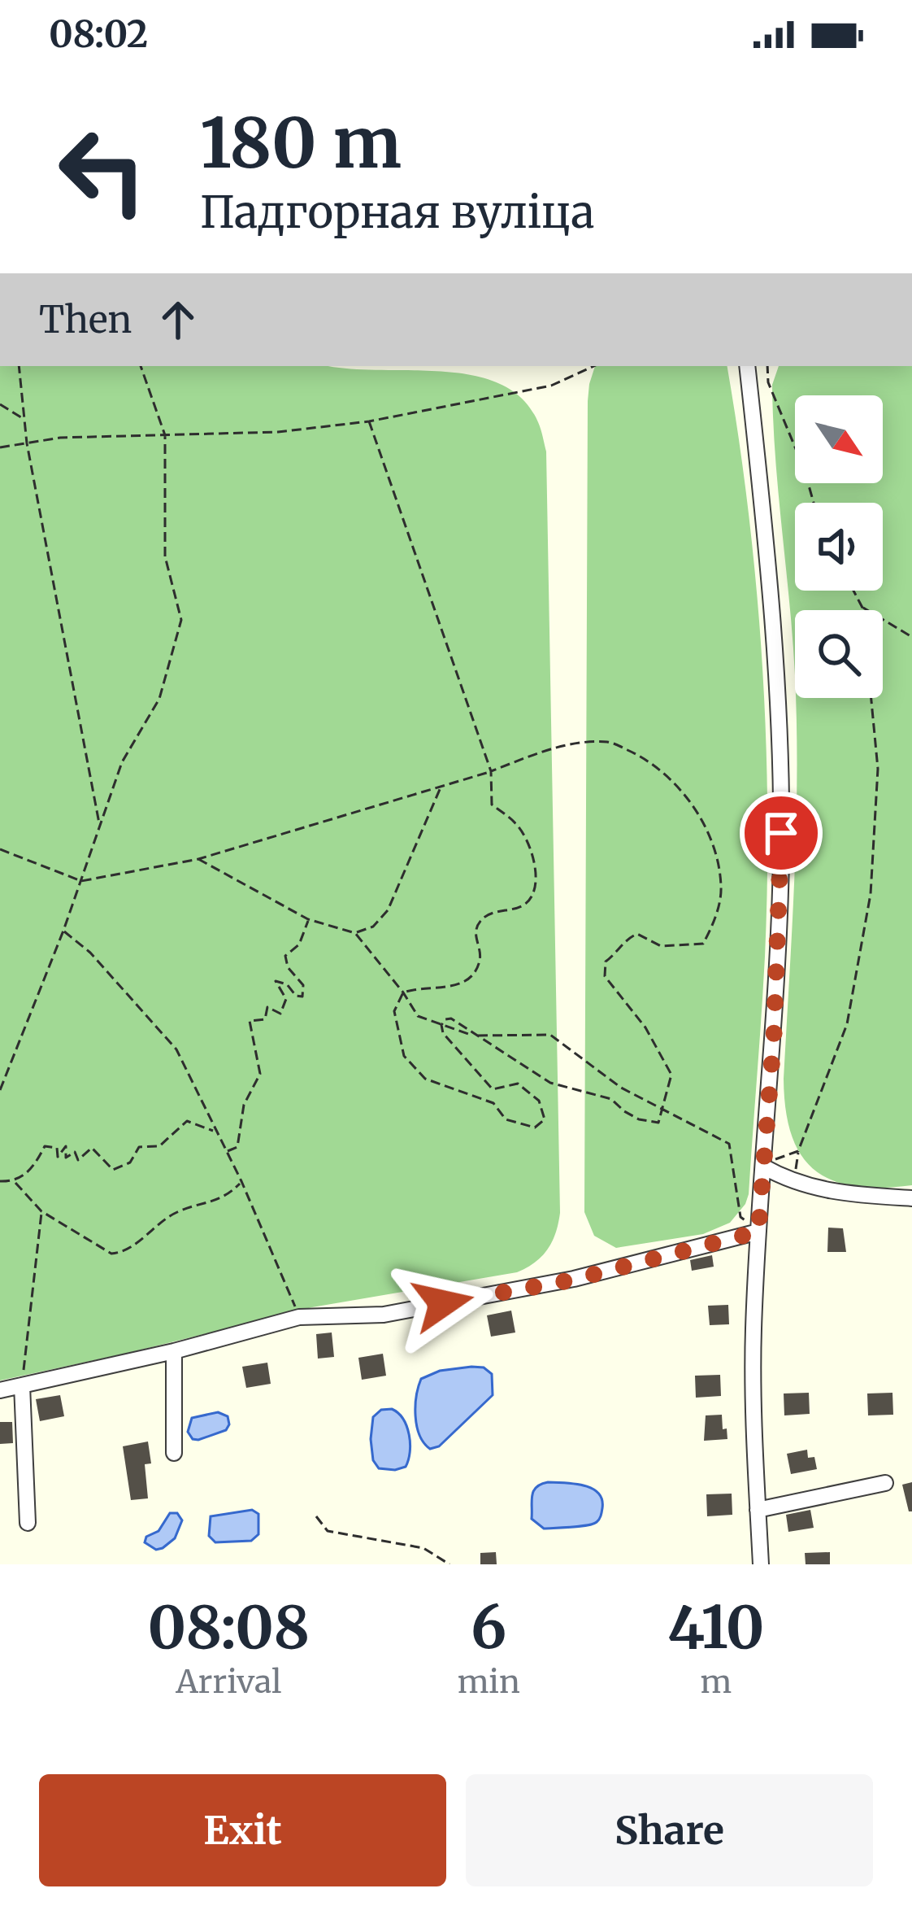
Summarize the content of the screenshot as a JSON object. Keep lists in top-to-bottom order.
{
  "north": "bottom right",
  "page": {
    "status": "08:02",
    "turn": ["180 m", "Падгорная вуліца"],
    "then": "Then",
    "eta": [
      "08:08",
      "Arrival",
      "6",
      "min",
      "410",
      "m"
    ],
    "buttons": ["Exit", "Share"]
  }
}
